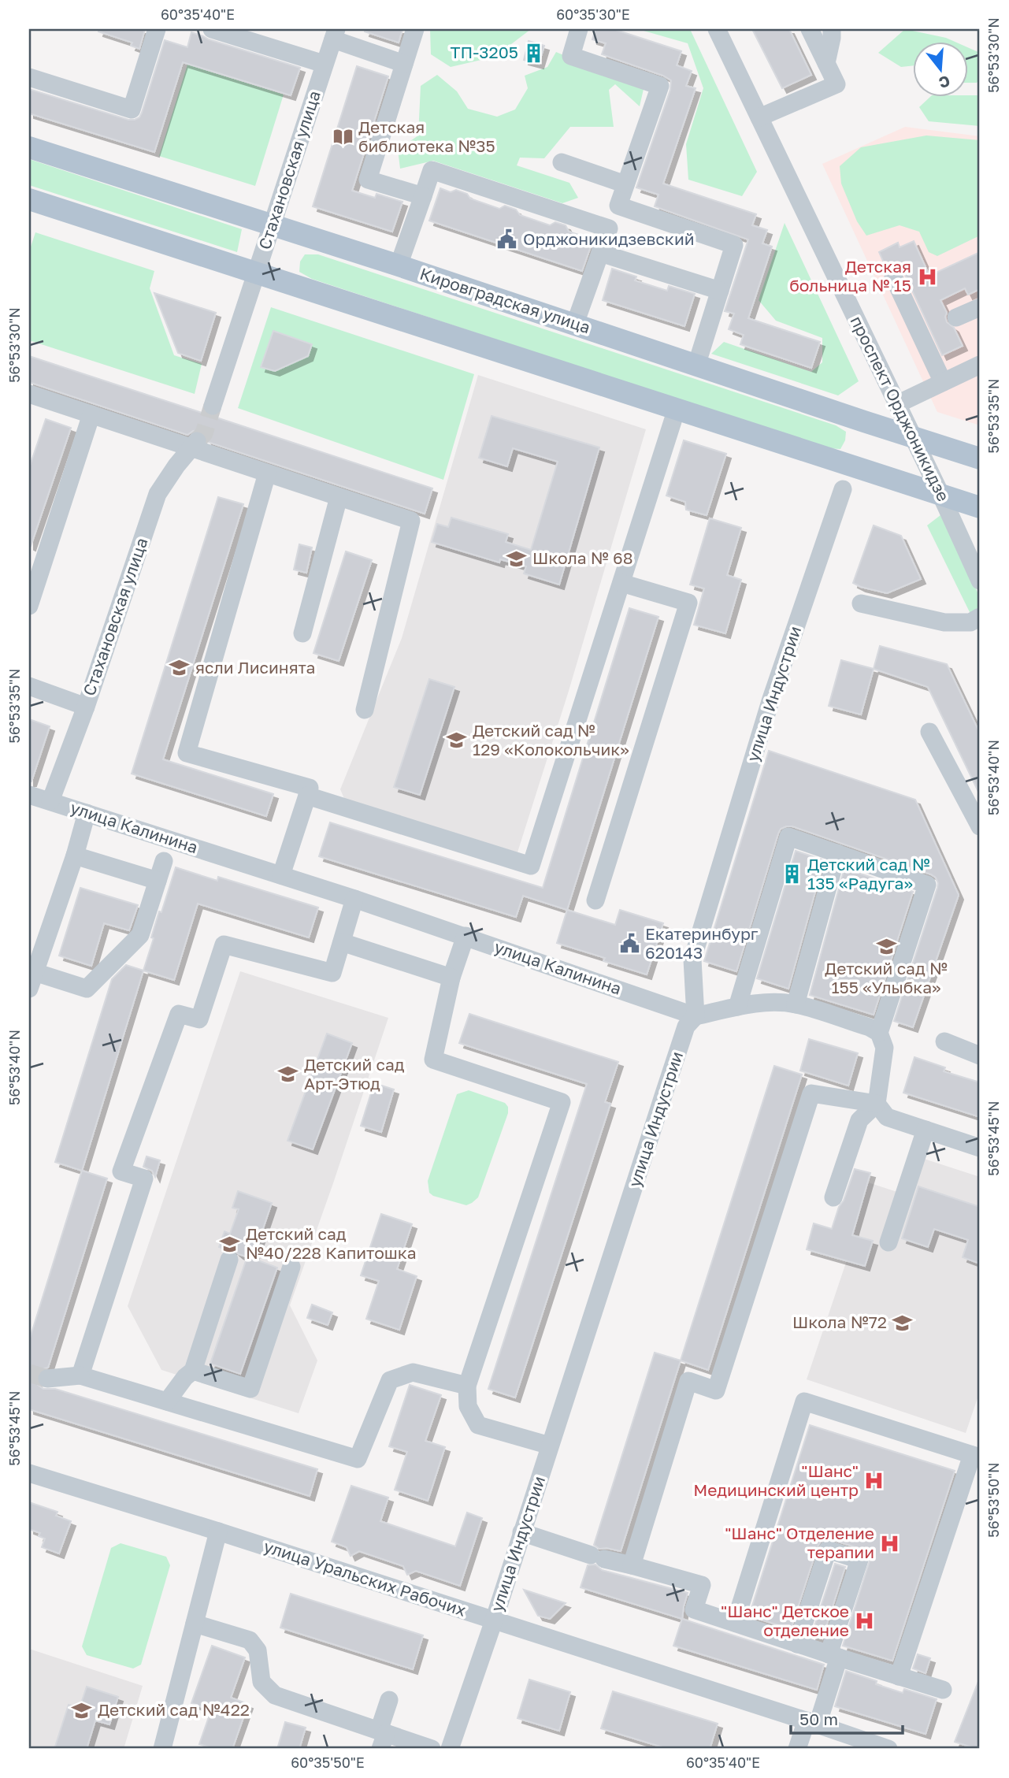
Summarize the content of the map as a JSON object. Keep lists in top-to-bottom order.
{
  "streets": {
    "main road": ["Кировградская улица"],
    "street": [
      "Стахановская улица",
      "проспект Орджоникидзе",
      "улица Индустрии",
      "улица Калинина",
      "улица Уральских Рабочих"
    ]
  },
  "crossings": [
    ["Стахановская улица", "Кировградская улица"],
    ["Стахановская улица", "улица Калинина"],
    ["Кировградская улица", "проспект Орджоникидзе"],
    ["улица Индустрии", "улица Калинина"],
    ["улица Индустрии", "улица Уральских Рабочих"]
  ],
  "places": {
    "building": ["ТП-3205", "Детский сад № 135 «Радуга»"],
    "library": ["Детская библиотека №35"],
    "public building": ["Орджоникидзевский", "Екатеринбург 620143"],
    "hospital": [
      "Детская больница № 15",
      "\"Шанс\" Медицинский центр",
      "\"Шанс\" Отделение терапии",
      "\"Шанс\" Детское отделение"
    ],
    "school or university": [
      "Школа № 68",
      "ясли Лисинята",
      "Детский сад № 129 «Колокольчик»",
      "Детский сад № 155 «Улыбка»",
      "Детский сад Арт-Этюд",
      "Детский сад №40/228 Капитошка",
      "Школа №72",
      "Детский сад №422"
    ]
  },
  "scale_bar": "50 m",
  "north": "bottom",
  "coordinates": [
    "60°35'40\"E",
    "60°35'30\"E",
    "56°53'30\"N",
    "56°53'35\"N",
    "56°53'40\"N",
    "56°53'45\"N",
    "56°53'50\"N",
    "60°35'50\"E"
  ]
}
